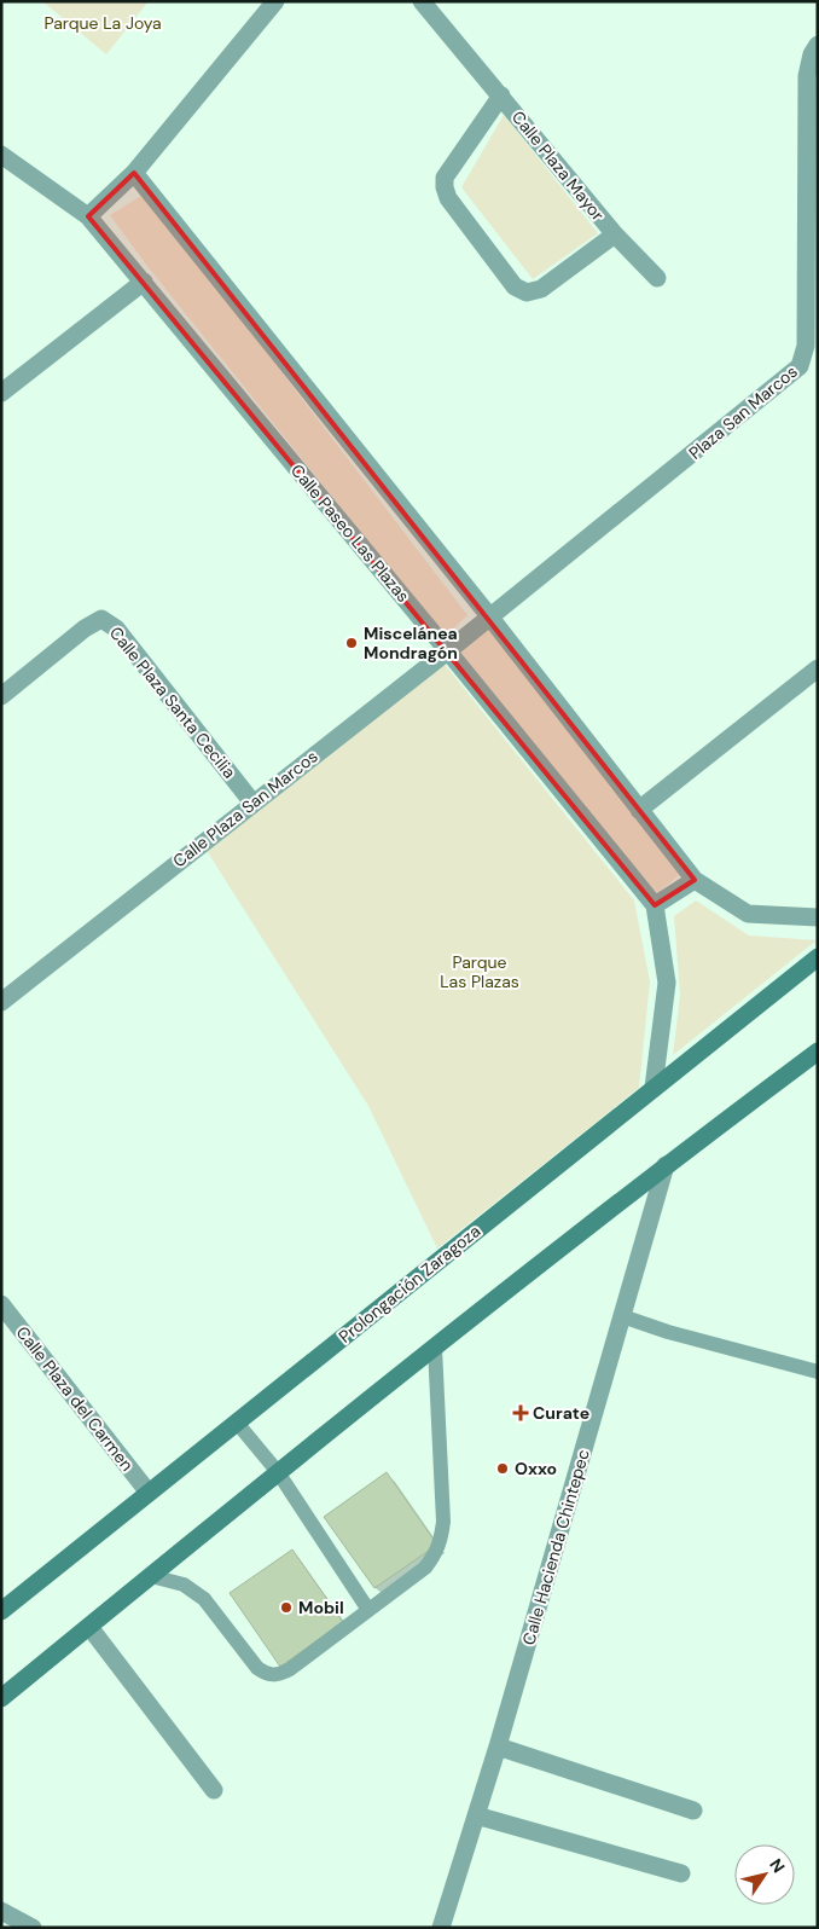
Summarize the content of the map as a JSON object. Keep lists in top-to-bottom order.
{
  "streets": {
    "main road": ["Prolongación Zaragoza"],
    "street": [
      "Calle Plaza Mayor",
      "Plaza San Marcos",
      "Calle Paseo Las Plazas",
      "Calle Plaza Santa Cecilia",
      "Calle Plaza San Marcos",
      "Calle Plaza del Carmen",
      "Calle Hacienda Chintepec"
    ]
  },
  "crossings": [
    ["Plaza San Marcos", "Calle Plaza San Marcos"],
    ["Calle Paseo Las Plazas", "Calle Plaza San Marcos"],
    ["Calle Plaza Santa Cecilia", "Calle Plaza San Marcos"],
    ["Prolongación Zaragoza", "Calle Plaza del Carmen"]
  ],
  "parks": ["Parque La Joya", "Parque Las Plazas"],
  "places": {
    "other": ["Miscelánea Mondragón", "Oxxo", "Mobil"],
    "health": ["Curate"]
  },
  "north": "top right"
}
